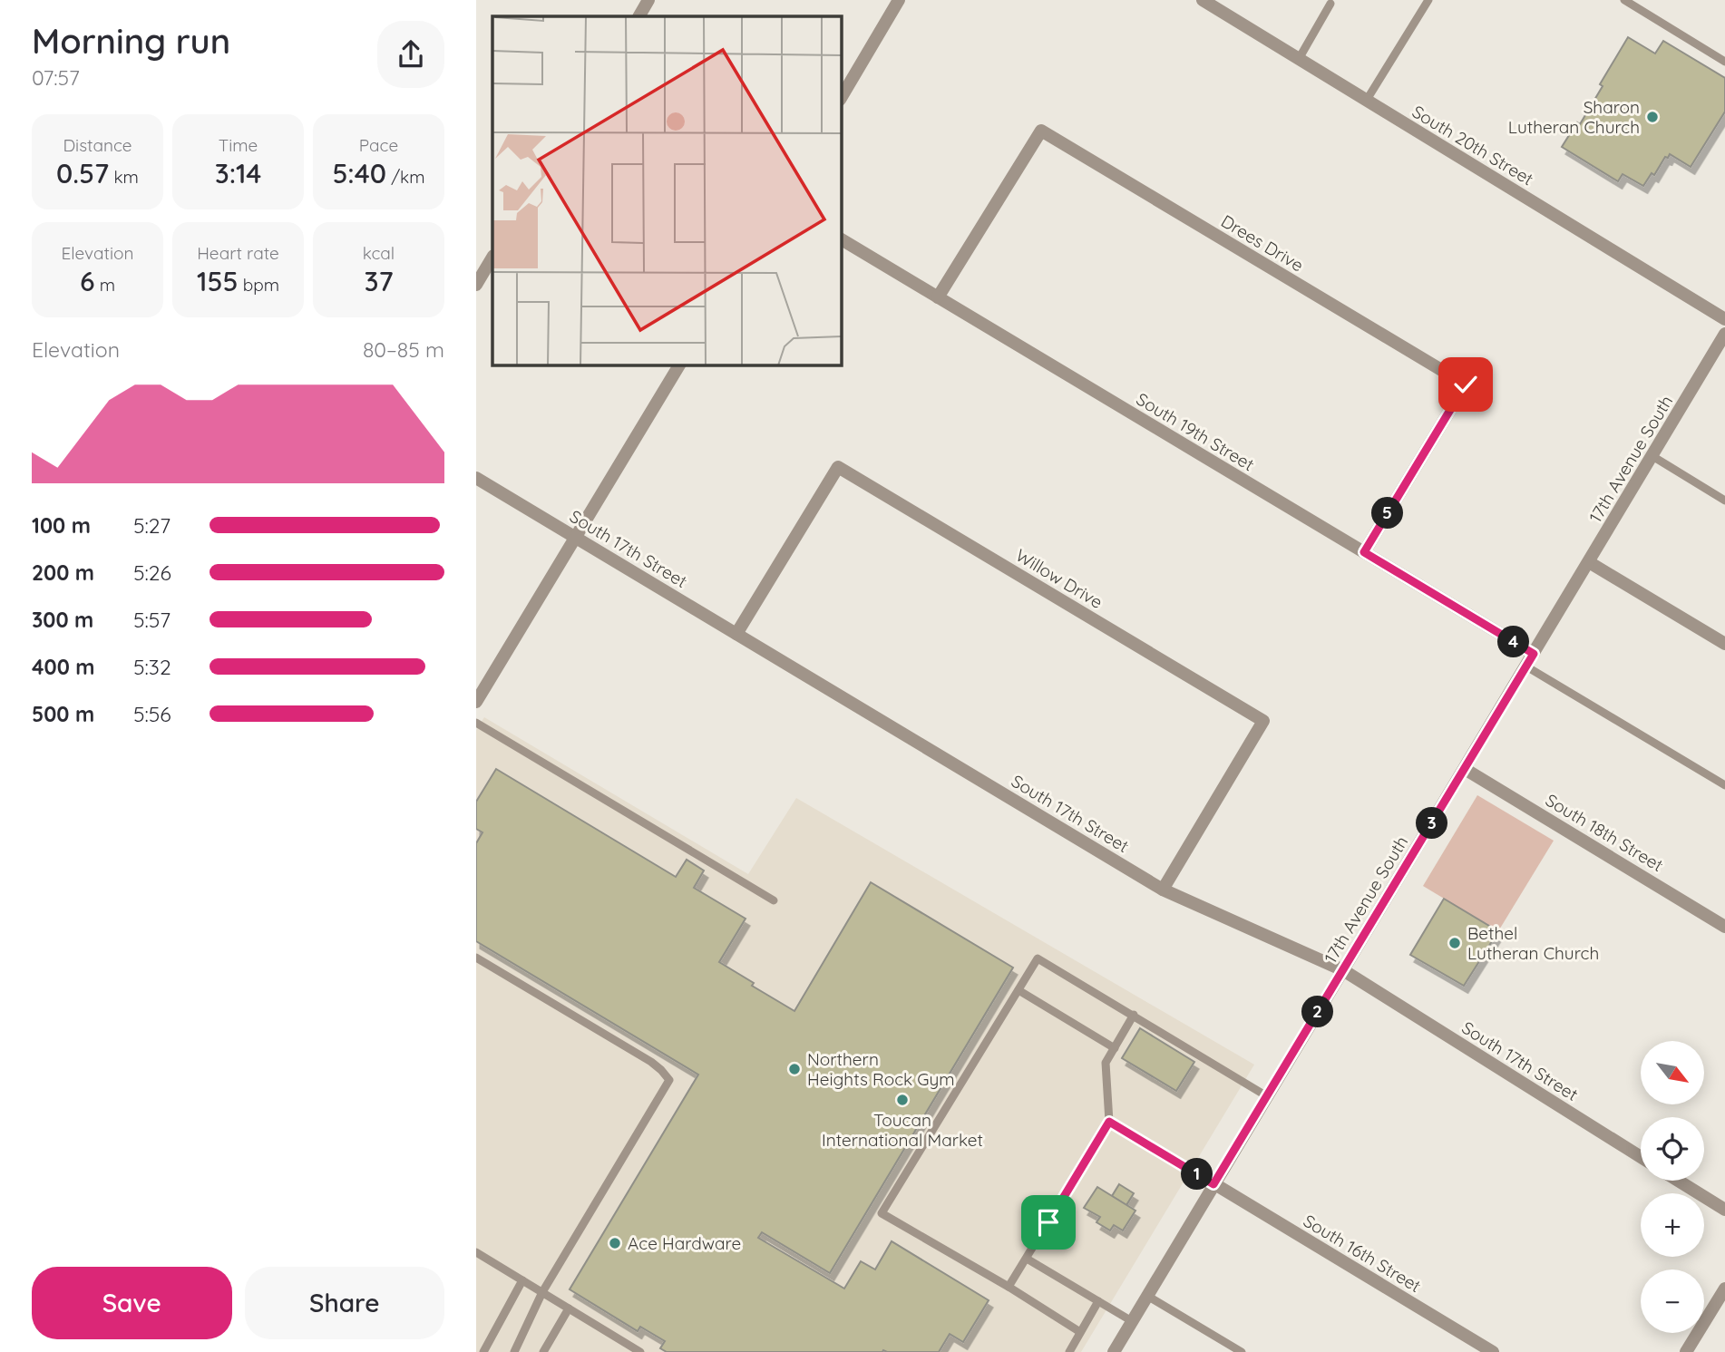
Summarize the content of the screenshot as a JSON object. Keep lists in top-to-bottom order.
{
  "streets": {
    "street": [
      "South 20th Street",
      "Drees Drive",
      "South 19th Street",
      "17th Avenue South",
      "South 17th Street",
      "Willow Drive",
      "South 18th Street",
      "South 16th Street"
    ]
  },
  "crossings": [
    ["Drees Drive", "South 19th Street"],
    ["South 19th Street", "17th Avenue South"],
    ["17th Avenue South", "South 17th Street"],
    ["17th Avenue South", "South 18th Street"],
    ["17th Avenue South", "South 16th Street"],
    ["South 17th Street", "Willow Drive"]
  ],
  "places": [
    "Sharon Lutheran Church",
    "Bethel Lutheran Church",
    "Northern Heights Rock Gym",
    "Toucan International Market",
    "Ace Hardware"
  ],
  "north": "bottom right",
  "page": {
    "heading": ["Morning run", "07:57"],
    "stats": [
      ["Distance", "0.57 km"],
      ["Time", "3:14"],
      ["Pace", "5:40 /km"],
      ["Elevation", "6 m"],
      ["Heart rate", "155 bpm"],
      ["kcal", "37"]
    ],
    "chart": ["Elevation", "80–85 m"],
    "pins": [
      "5",
      "4",
      "3",
      "2",
      "1"
    ],
    "list": [
      {
        "name": "100 m",
        "note": "5:27"
      },
      {
        "name": "200 m",
        "note": "5:26"
      },
      {
        "name": "300 m",
        "note": "5:57"
      },
      {
        "name": "400 m",
        "note": "5:32"
      },
      {
        "name": "500 m",
        "note": "5:56"
      }
    ],
    "map_buttons": ["+", "−"],
    "buttons": ["Save", "Share"]
  }
}
